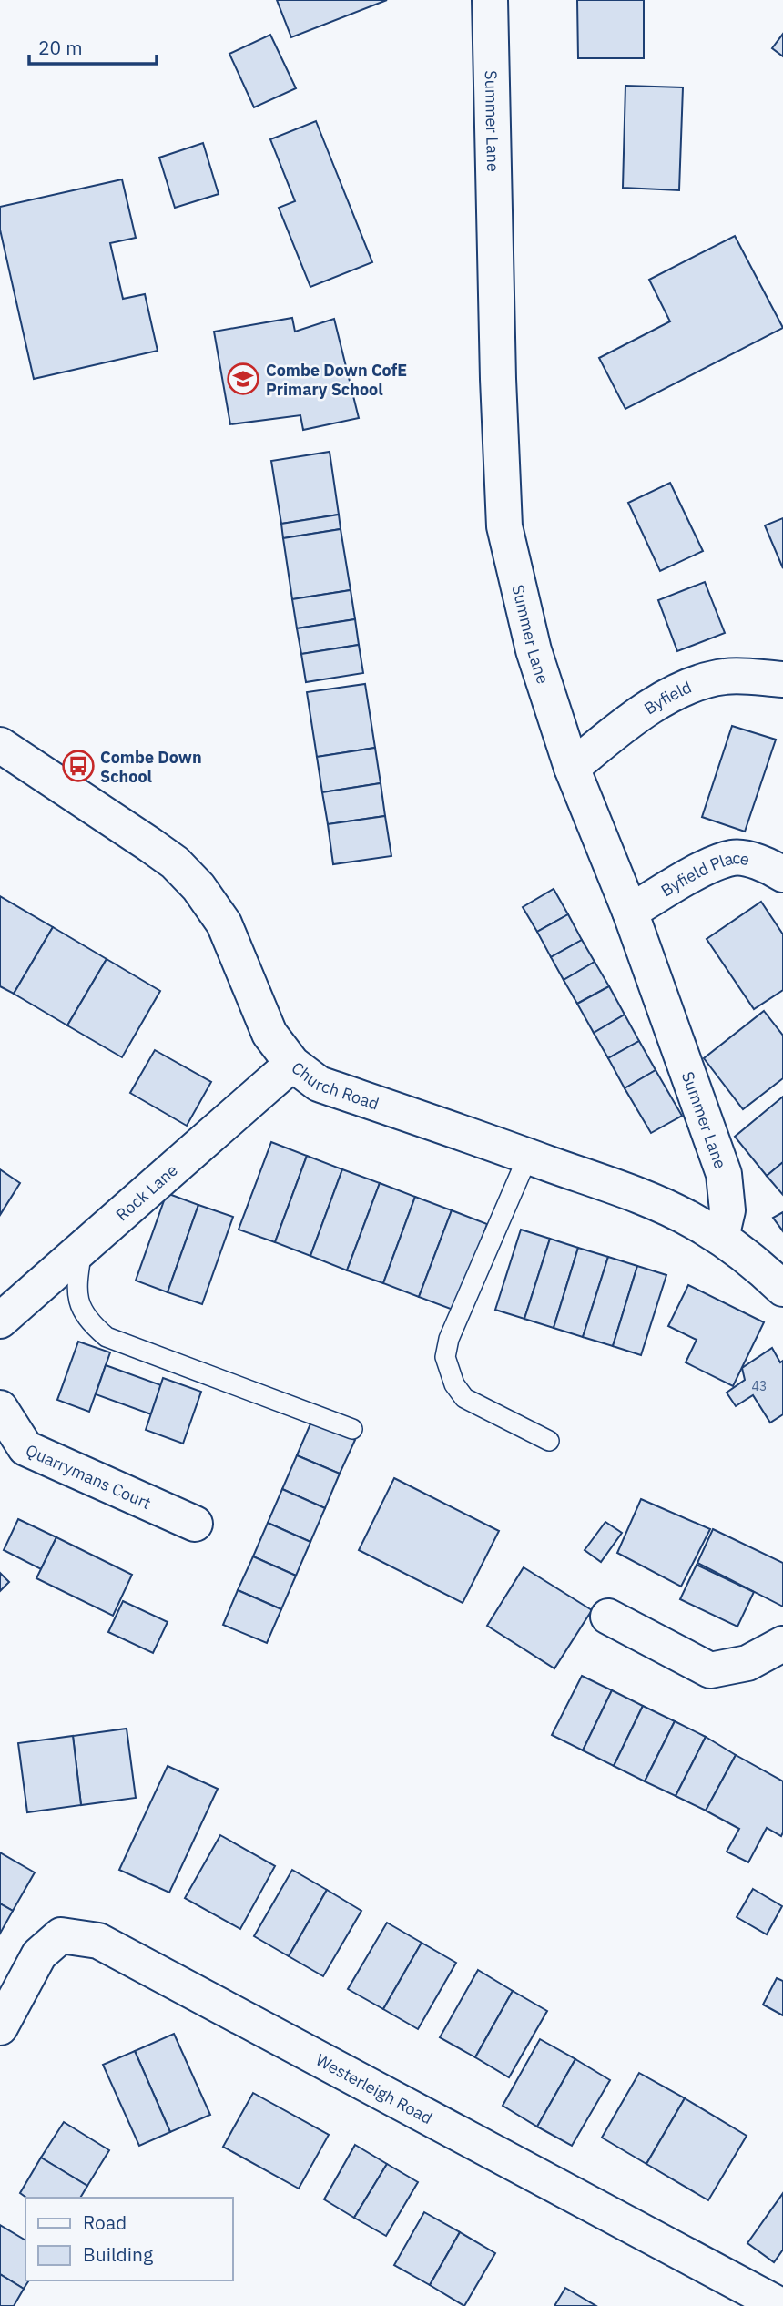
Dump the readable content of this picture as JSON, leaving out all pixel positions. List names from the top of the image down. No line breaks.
{"streets":{"street":["Summer Lane","Byfield","Byfield Place","Church Road","Rock Lane","Quarrymans Court","Westerleigh Road"]},"crossings":[["Summer Lane","Byfield"],["Summer Lane","Byfield Place"],["Summer Lane","Church Road"],["Church Road","Rock Lane"]],"places":{"school or university":["Combe Down CofE Primary School"],"bus stop":["Combe Down School"]},"house_numbers":["43"],"legend":["Road","Building"],"scale_bar":"20 m"}
